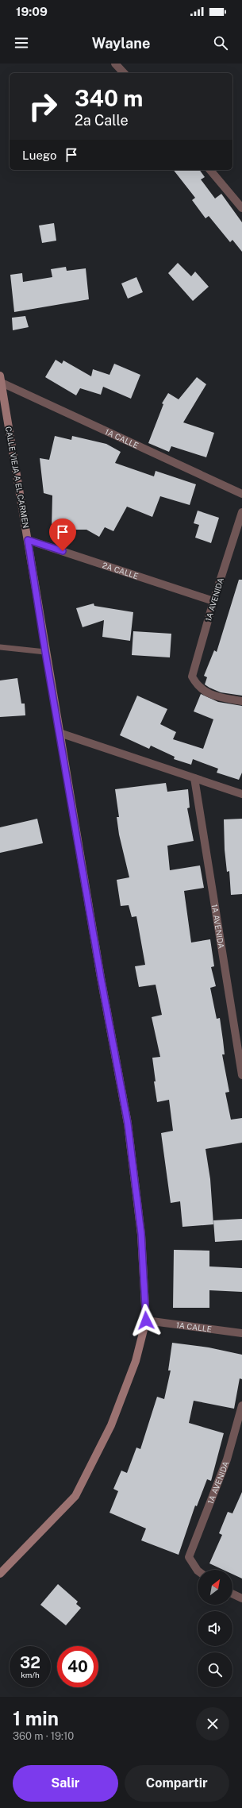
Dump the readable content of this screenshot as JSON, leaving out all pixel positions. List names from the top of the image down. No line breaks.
{"streets":{"street":["1A CALLE","CALLE VIEJA A EL CARMEN","2A CALLE","1A AVENIDA"]},"crossings":[["1A CALLE","CALLE VIEJA A EL CARMEN"],["CALLE VIEJA A EL CARMEN","2A CALLE"],["2A CALLE","1A AVENIDA"]],"north":"top right","page":{"status":"19:09","header":"Waylane","turn":["340 m","2a Calle"],"then":"Luego","speed":"32 km/h","limit":"40","heading":["1 min","360 m · 19:10"],"buttons":["Salir","Compartir"]}}
